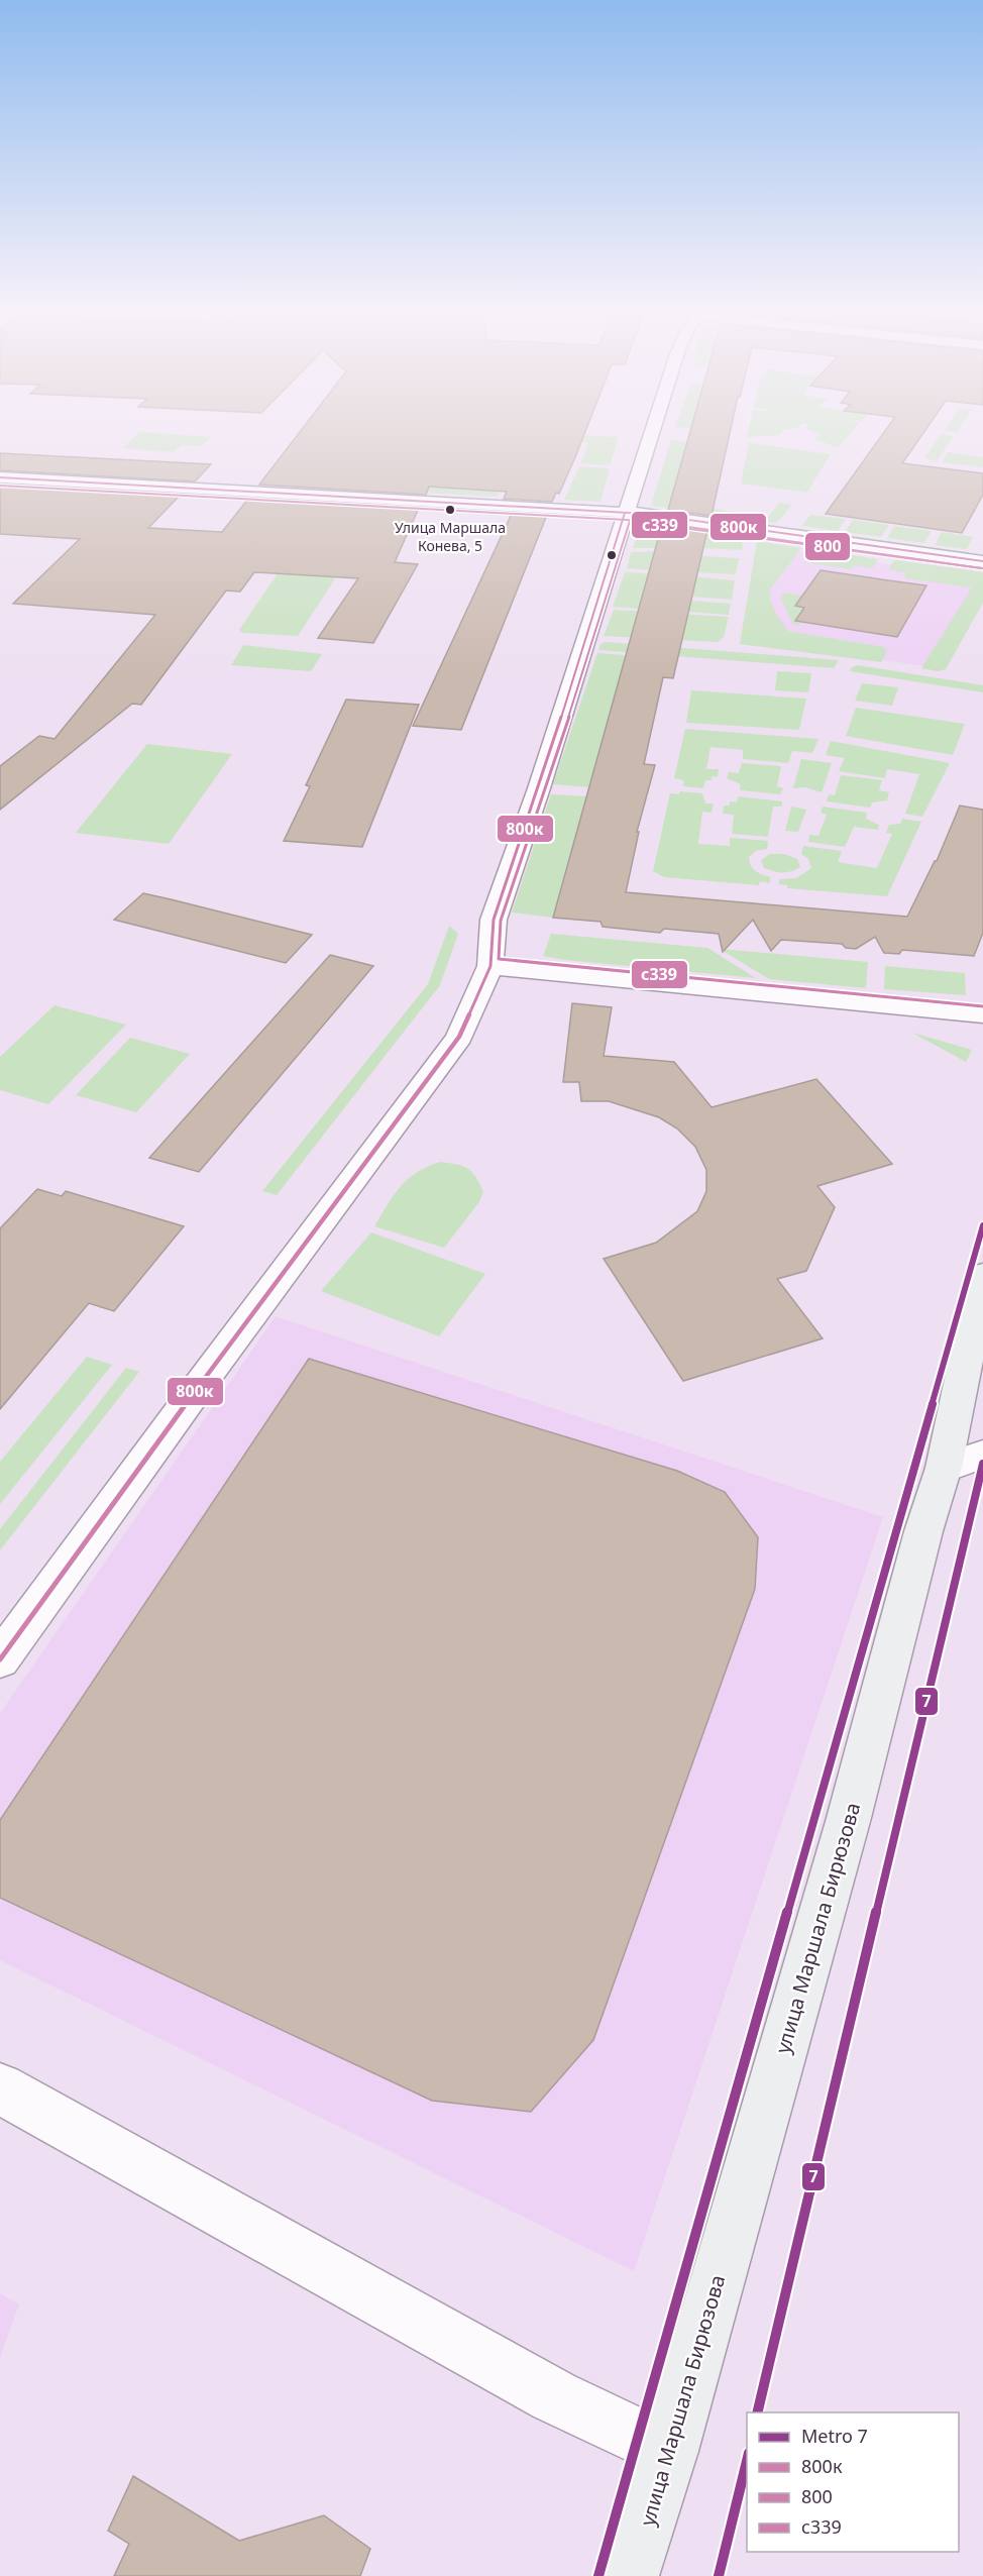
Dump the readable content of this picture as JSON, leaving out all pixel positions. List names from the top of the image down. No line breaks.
{"streets":{"main road":["улица Маршала Бирюзова"]},"places":["Улица Маршала Конева, 5"],"lines":["transit line 800к","transit line 800","transit line с339","metro line 7"],"legend":["Metro 7","800к","800","с339"]}
